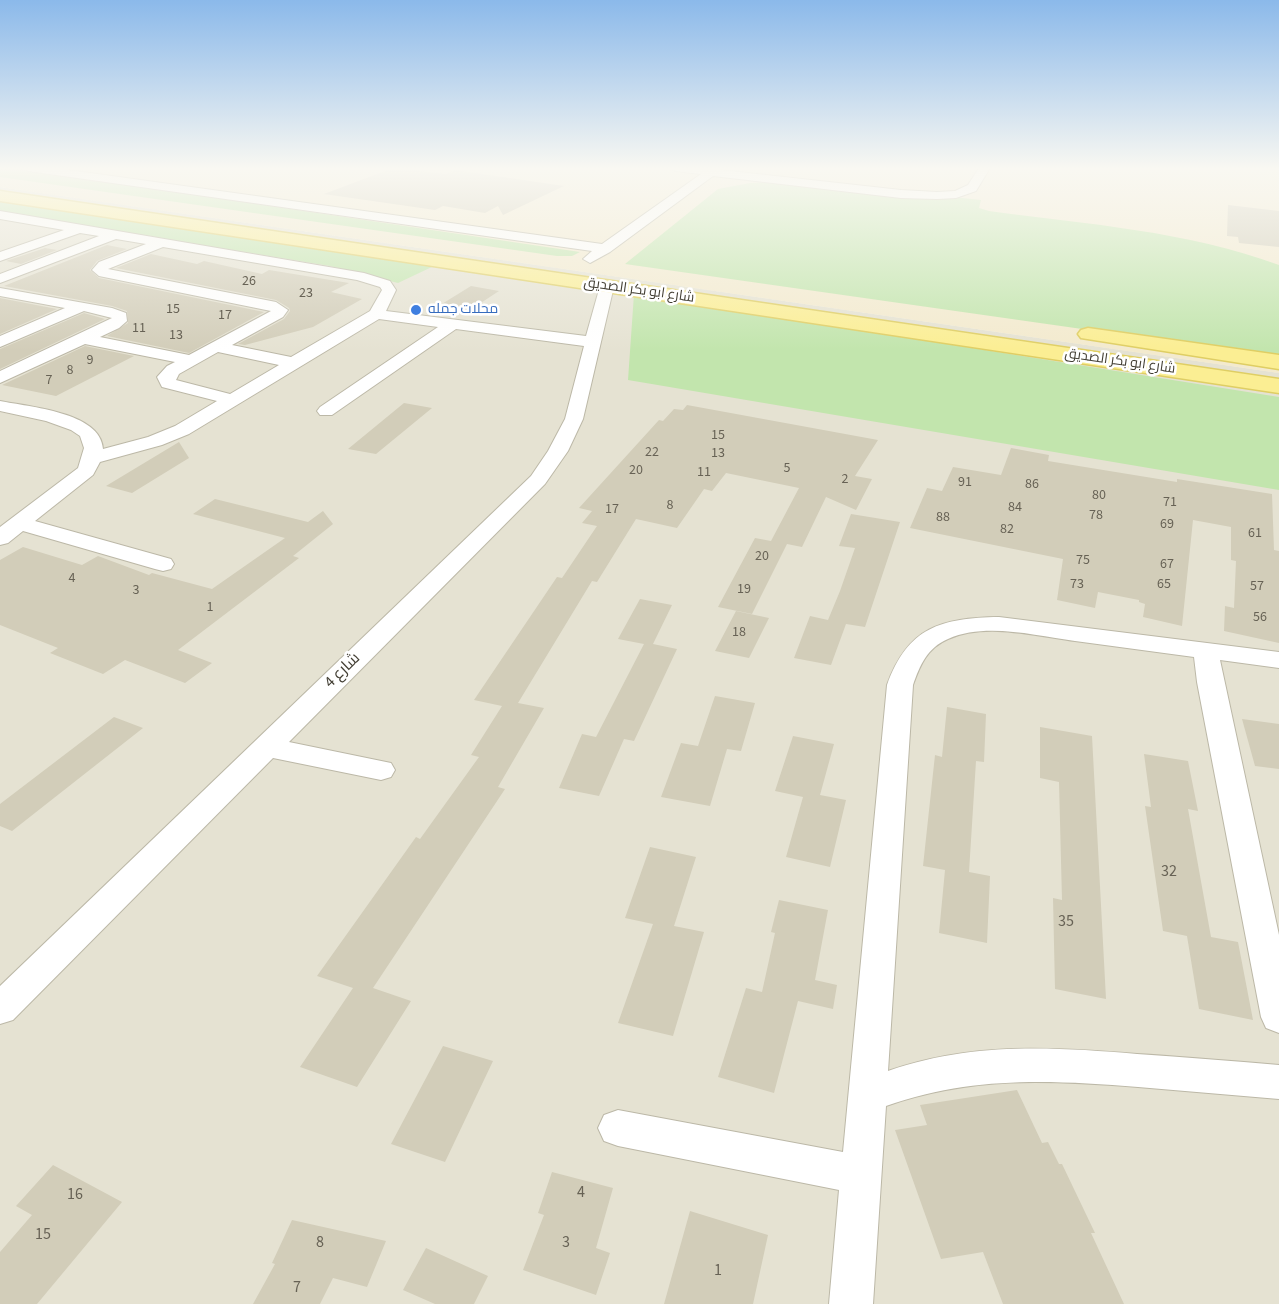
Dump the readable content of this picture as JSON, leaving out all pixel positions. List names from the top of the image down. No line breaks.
{"streets":{"main road":["شارع ابو بكر الصديق"],"street":["شارع 4"]},"crossings":[["شارع ابو بكر الصديق","شارع 4"]],"places":["محلات جمله"],"house_numbers":["26","23","15","17","11","13","9","8","7","15","22","13","5","20","11","2","91","86","80","71","8","84","17","78","88","69","82","61","20","75","67","4","73","65","57","19","3","1","56","18","32","35","4","16","15","8","3","1","7"]}
